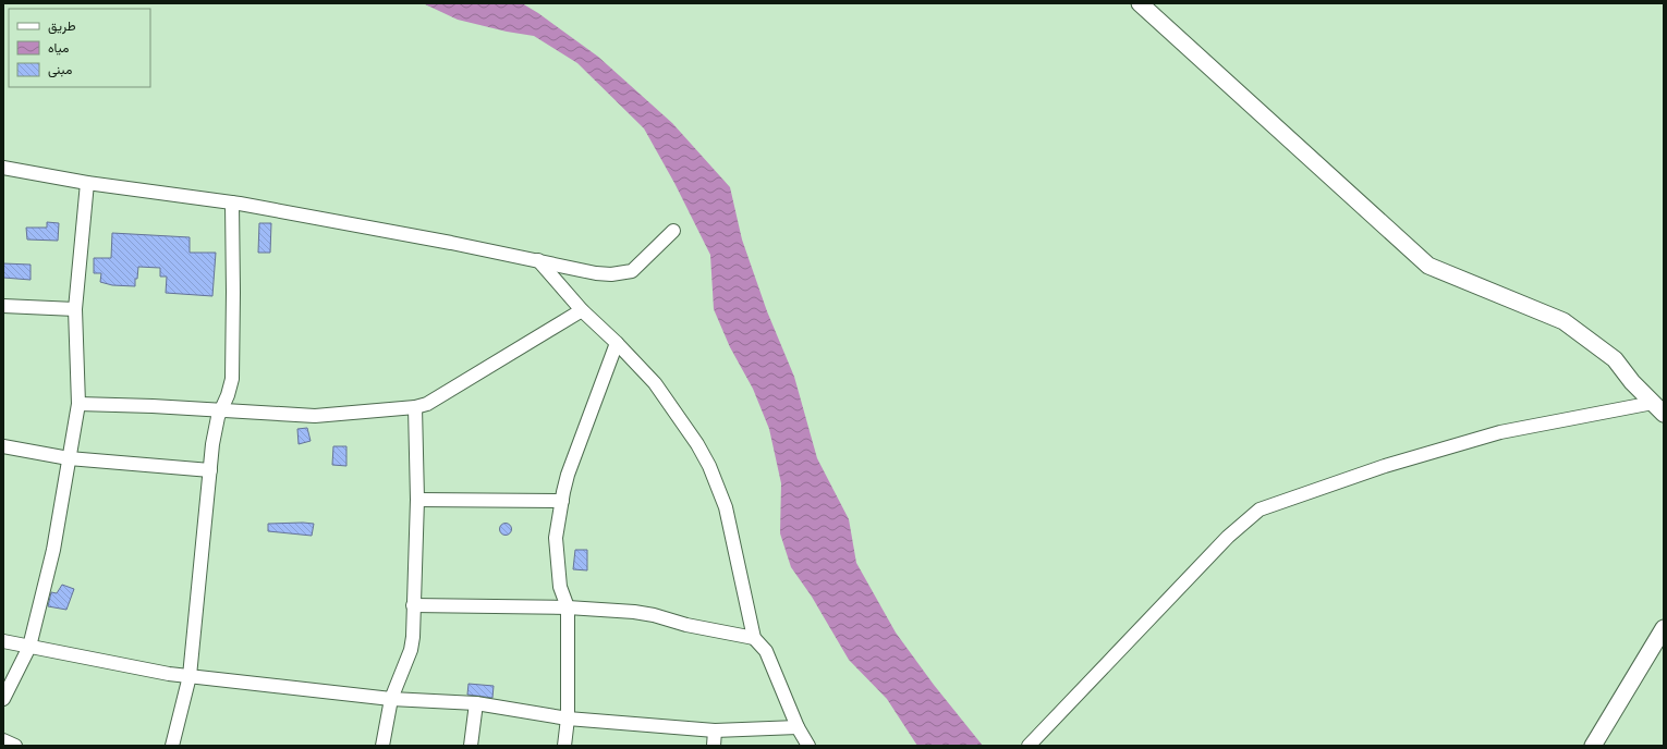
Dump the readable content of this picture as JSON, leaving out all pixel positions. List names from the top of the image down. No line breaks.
{"legend":["طريق","مياه","مبنى"]}
